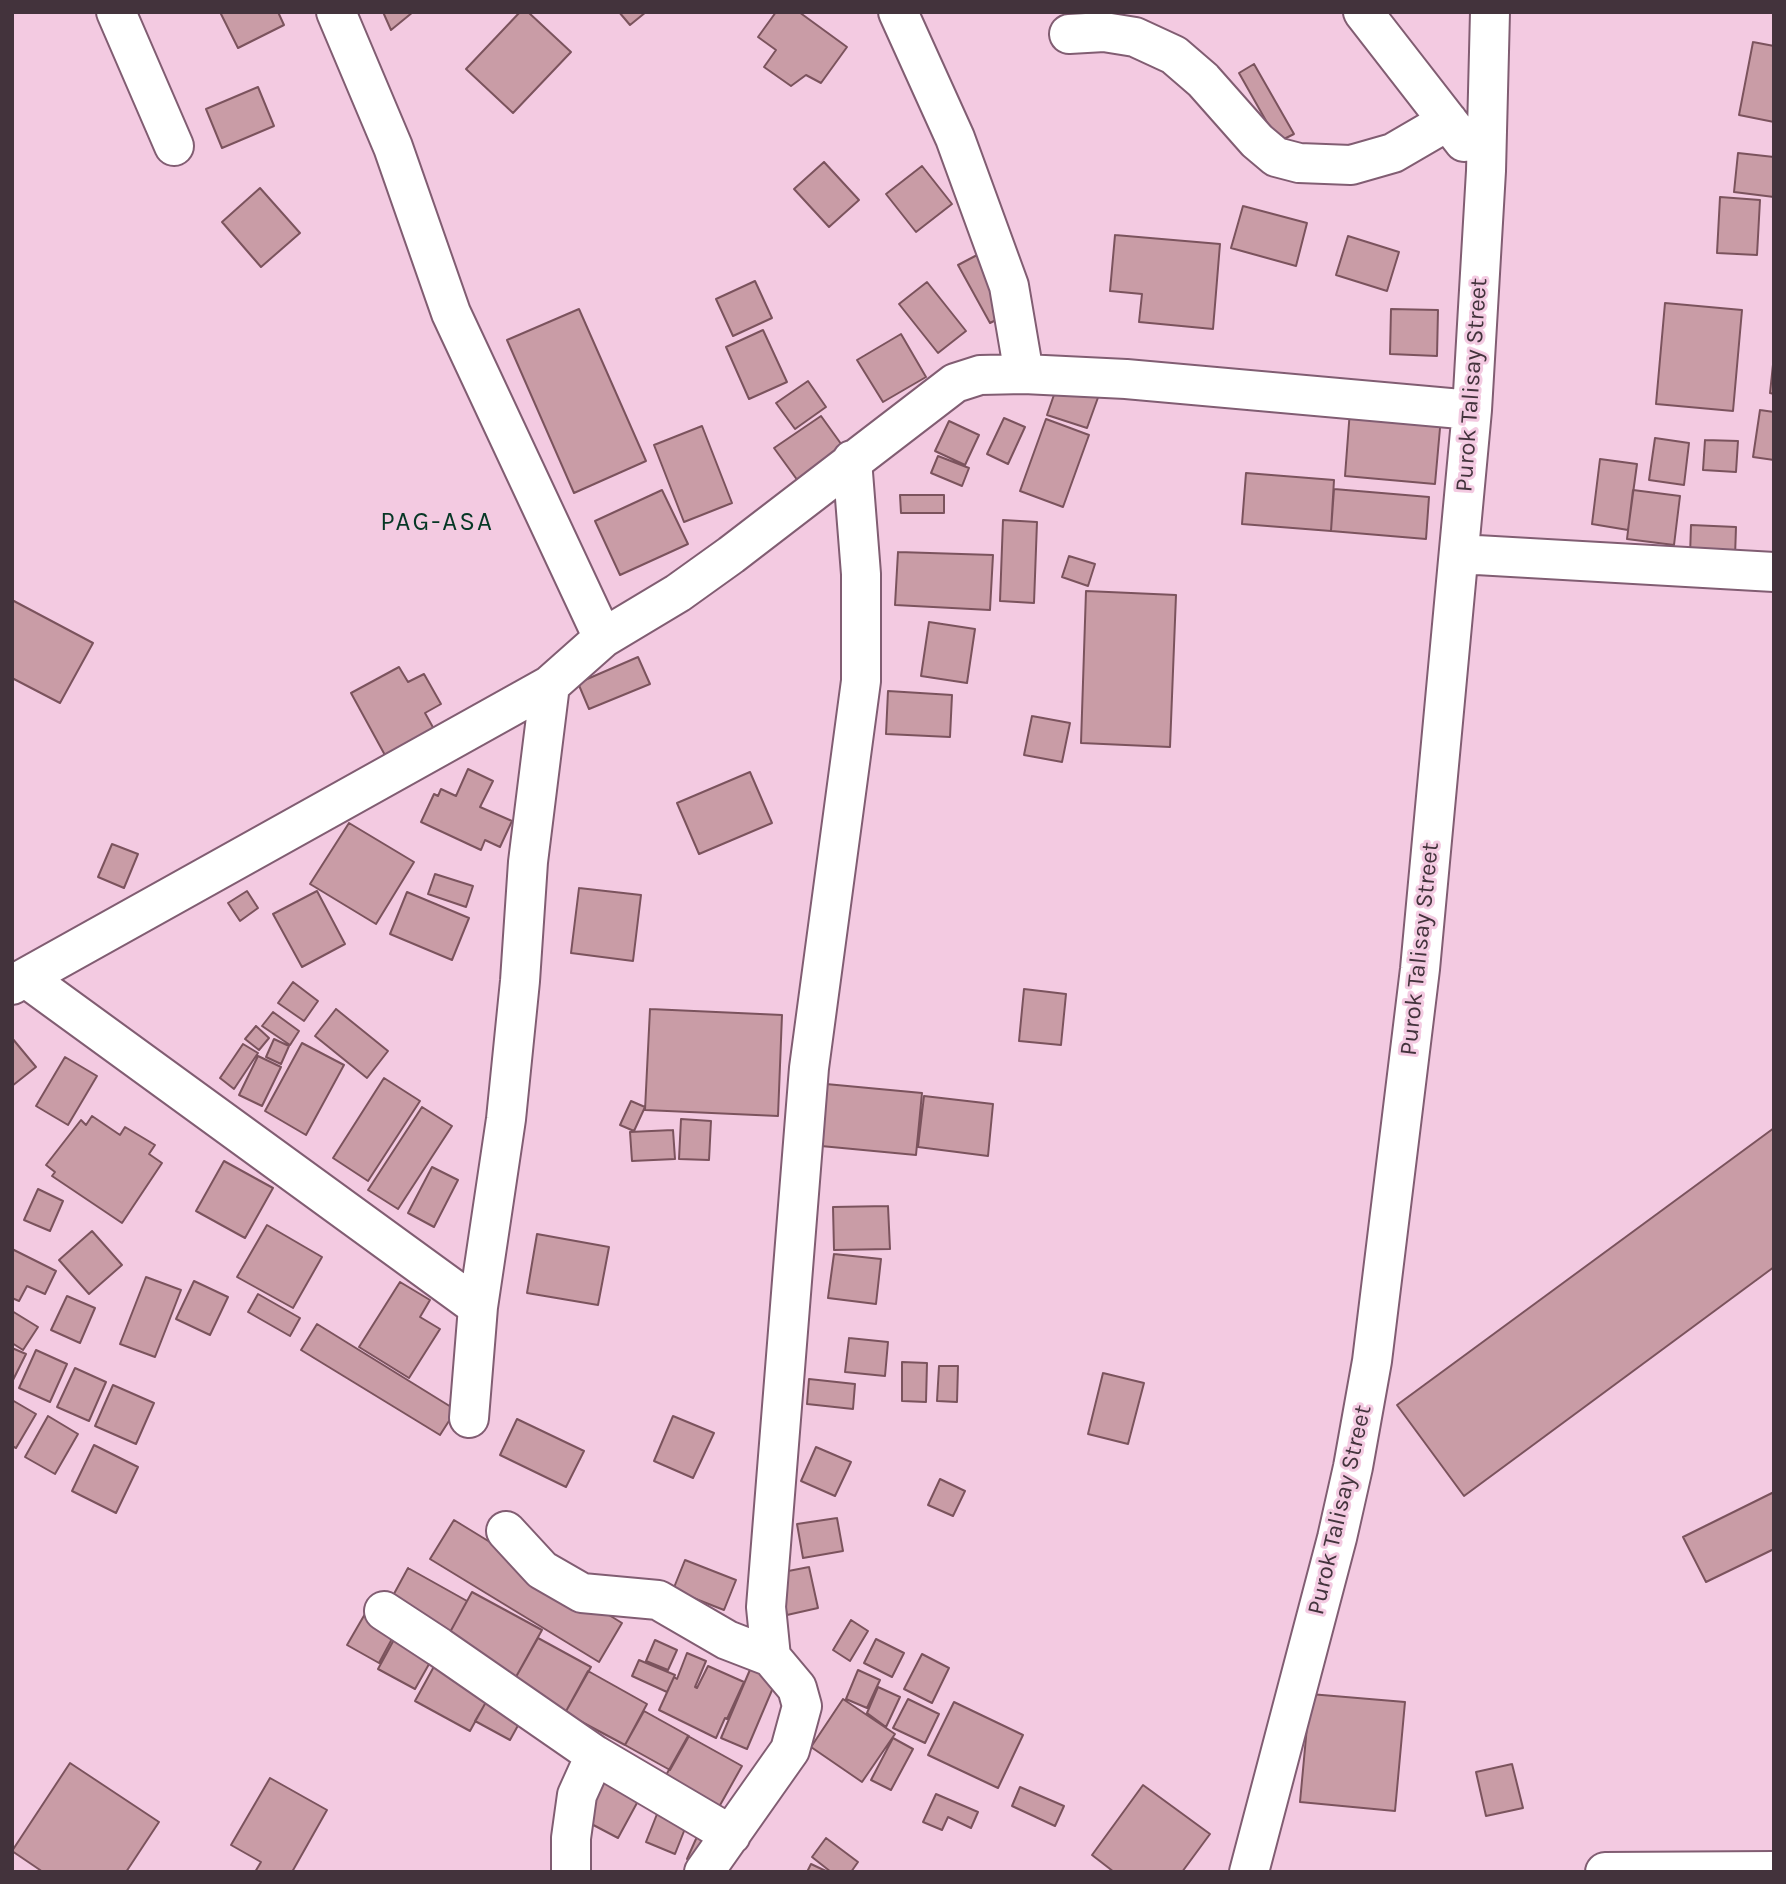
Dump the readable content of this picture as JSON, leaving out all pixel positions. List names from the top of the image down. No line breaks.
{"streets":{"street":["Purok Talisay Street"]},"districts":["PAG-ASA"]}
